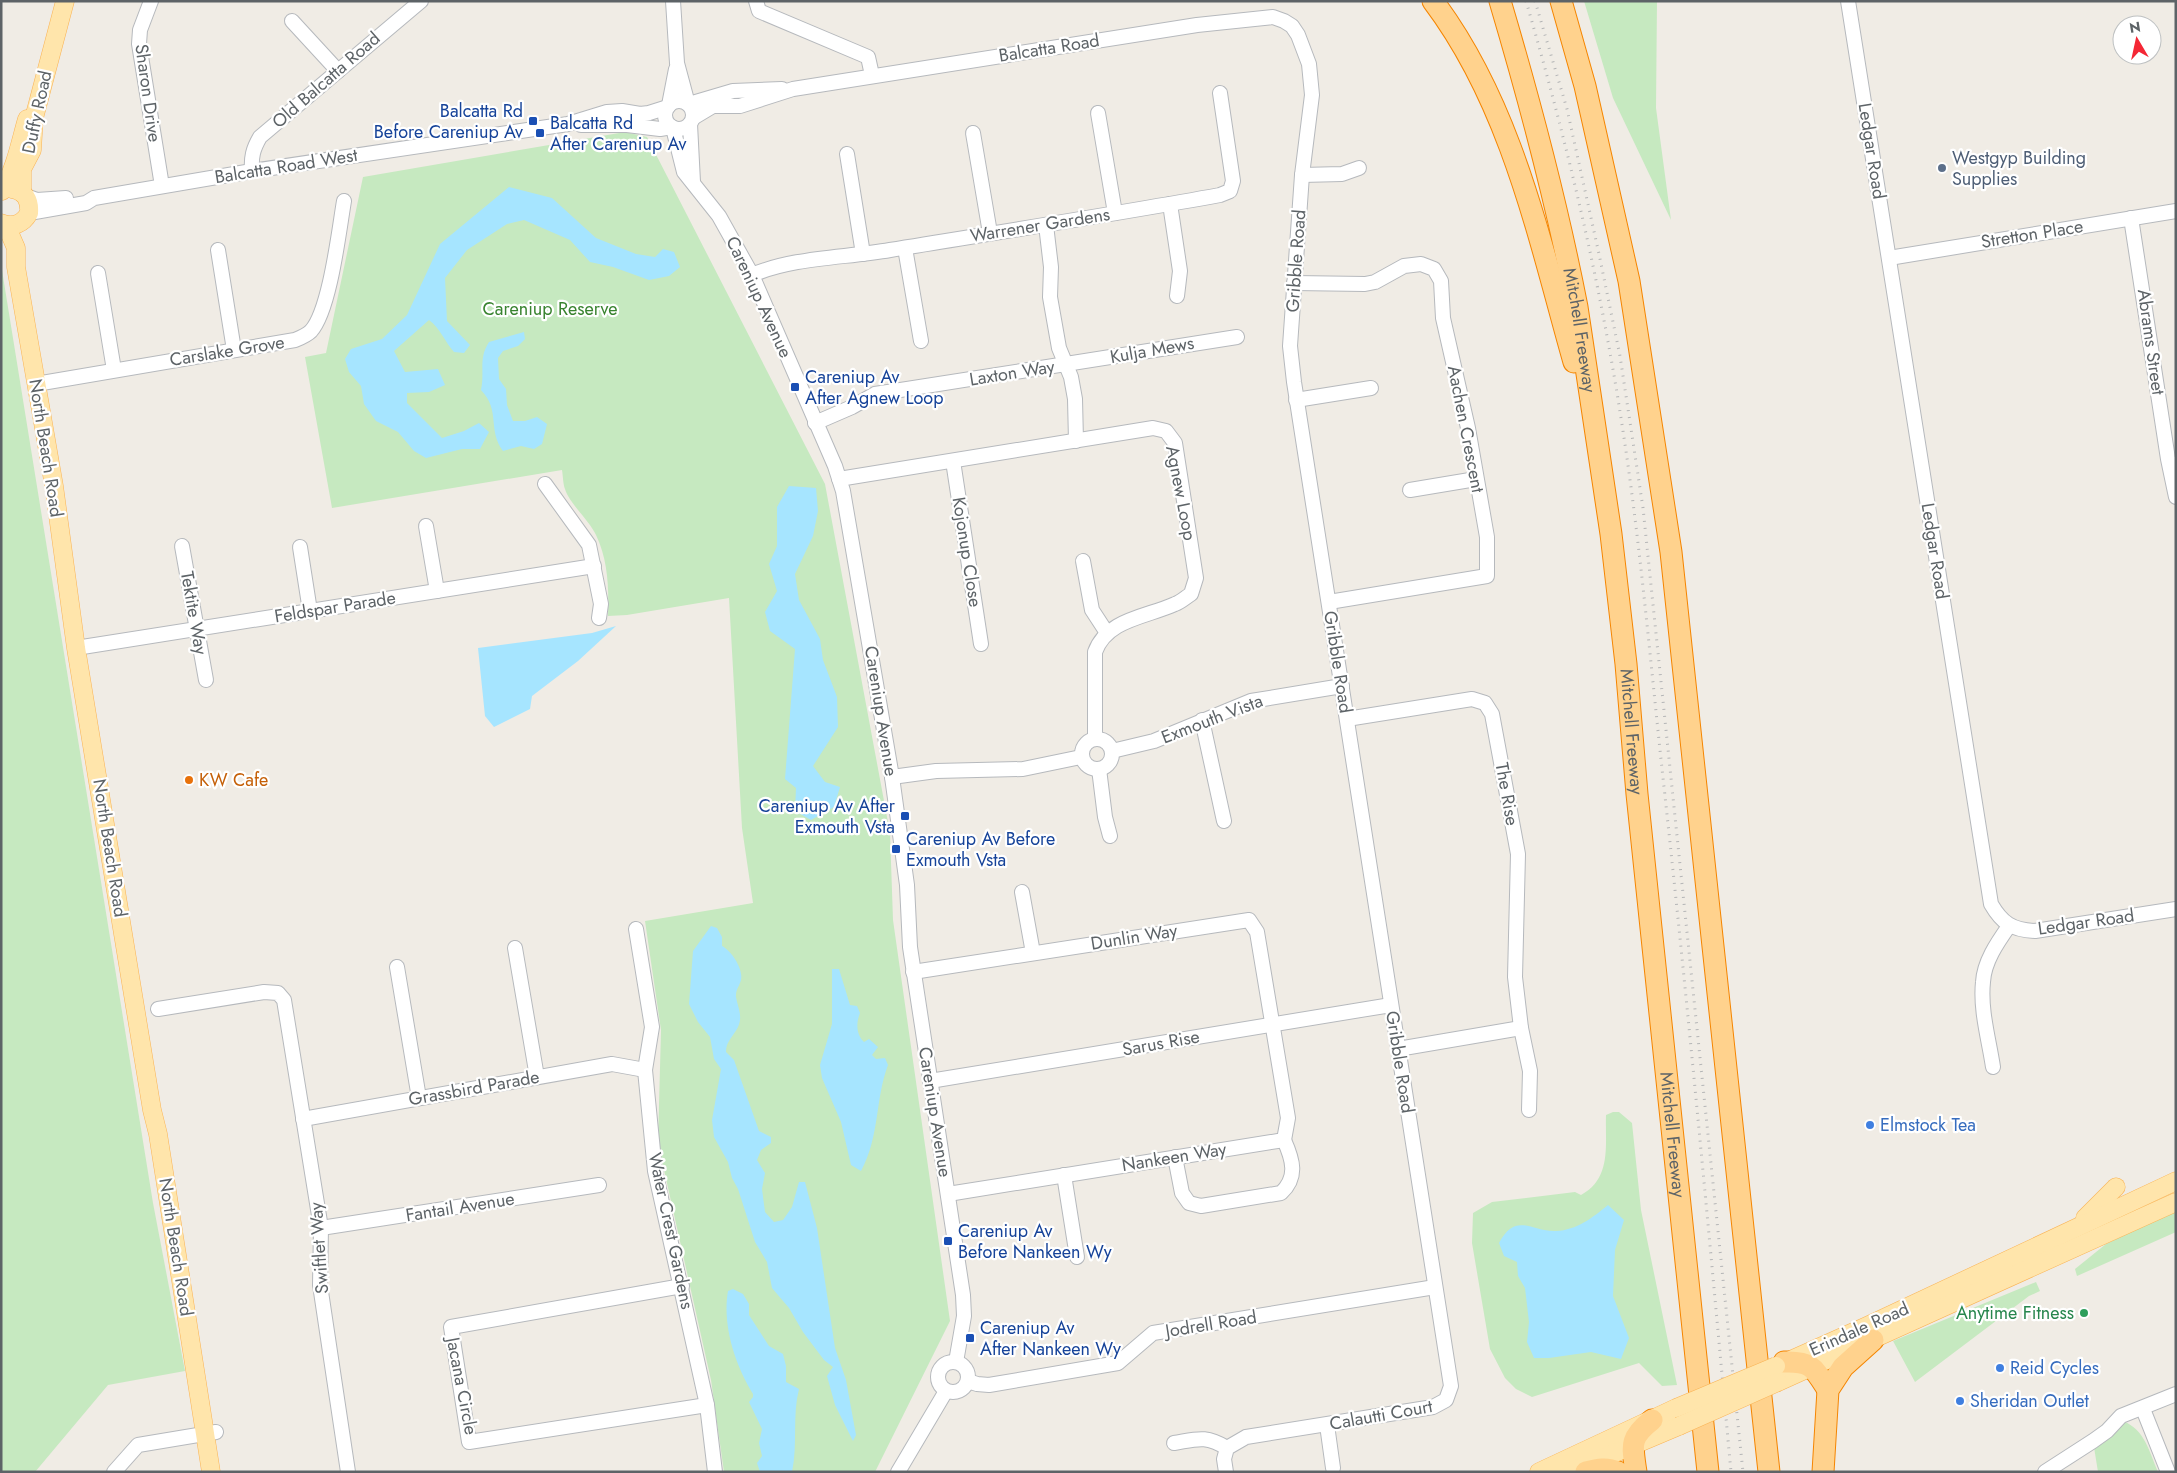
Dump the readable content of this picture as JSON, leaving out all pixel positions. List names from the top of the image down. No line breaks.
{"streets":{"highway":["Mitchell Freeway"],"main road":["Duffy Road","North Beach Road","Erindale Road"],"street":["Balcatta Road","Old Balcatta Road","Sharon Drive","Ledgar Road","Balcatta Road West","Warrener Gardens","Stretton Place","Gribble Road","Careniup Avenue","Abrams Street","Kulja Mews","Carslake Grove","Laxton Way","Aachen Crescent","Agnew Loop","Kojonup Close","Feldspar Parade","Tektite Way","Exmouth Vista","The Rise","Dunlin Way","Sarus Rise","Grassbird Parade","Nankeen Way","Fantail Avenue","Water Crest Gardens","Swiftlet Way","Jodrell Road","Jacana Circle","Calautti Court"]},"crossings":[["Balcatta Road","Balcatta Road West"],["Balcatta Road","Gribble Road"],["Balcatta Road","Careniup Avenue"],["Old Balcatta Road","Balcatta Road West"],["Sharon Drive","Balcatta Road West"],["Duffy Road","Balcatta Road West"],["Duffy Road","North Beach Road"],["Ledgar Road","Stretton Place"],["Balcatta Road West","Careniup Avenue"],["Balcatta Road West","North Beach Road"],["Warrener Gardens","Careniup Avenue"],["Stretton Place","Abrams Street"],["Gribble Road","Aachen Crescent"],["Gribble Road","Exmouth Vista"],["Gribble Road","The Rise"],["Gribble Road","Sarus Rise"],["Gribble Road","Jodrell Road"],["Gribble Road","Calautti Court"],["Careniup Avenue","Laxton Way"],["Careniup Avenue","Agnew Loop"],["Careniup Avenue","Dunlin Way"],["Careniup Avenue","Sarus Rise"],["Careniup Avenue","Nankeen Way"],["Careniup Avenue","Jodrell Road"],["Kulja Mews","Laxton Way"],["Carslake Grove","North Beach Road"],["North Beach Road","Feldspar Parade"],["Agnew Loop","Kojonup Close"],["Feldspar Parade","Tektite Way"],["Dunlin Way","Sarus Rise"],["Grassbird Parade","Water Crest Gardens"],["Grassbird Parade","Swiftlet Way"],["Fantail Avenue","Swiftlet Way"],["Water Crest Gardens","Jacana Circle"],["Jodrell Road","Calautti Court"]],"parks":["Careniup Reserve"],"places":{"transit":["Balcatta Rd Before Careniup Av","Balcatta Rd After Careniup Av","Careniup Av After Agnew Loop","Careniup Av After Exmouth Vsta","Careniup Av Before Exmouth Vsta","Careniup Av Before Nankeen Wy","Careniup Av After Nankeen Wy"],"other":["Westgyp Building Supplies","KW Cafe","Elmstock Tea","Anytime Fitness","Reid Cycles","Sheridan Outlet"]},"north":"top"}
